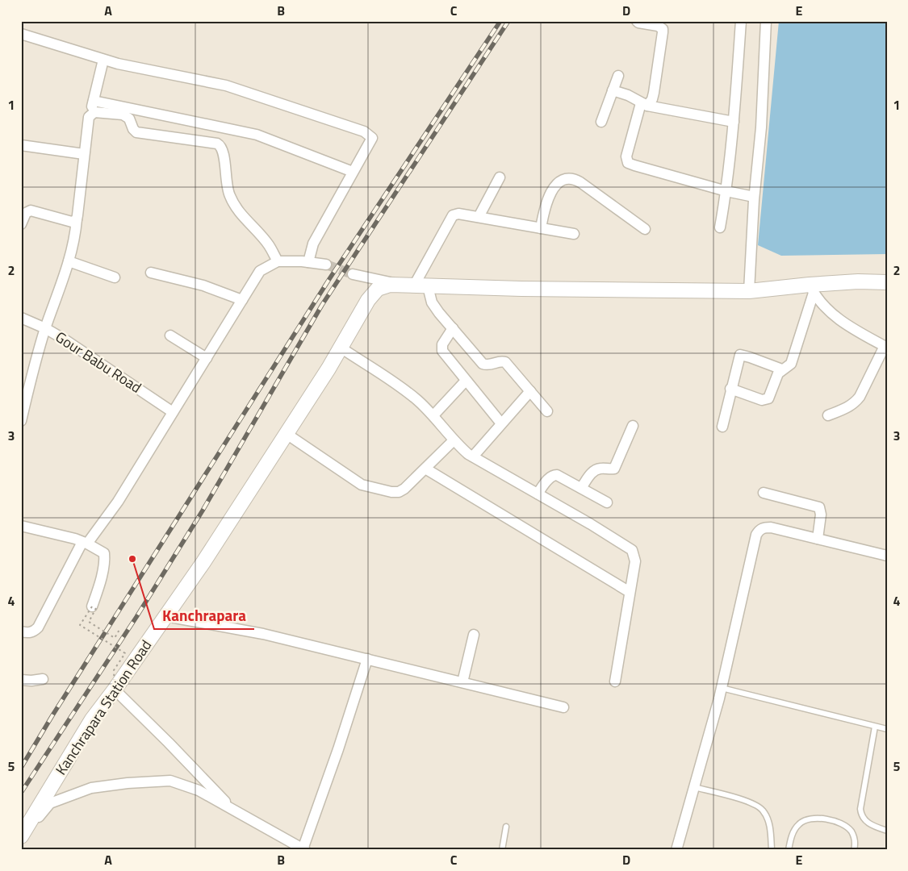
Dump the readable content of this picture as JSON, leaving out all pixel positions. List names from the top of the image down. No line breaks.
{"streets":{"street":["Gour Babu Road","Kanchrapara Station Road"]},"places":["Kanchrapara"],"grid":{"columns":["A","B","C","D","E"],"rows":["1","2","3","4","5"]}}
